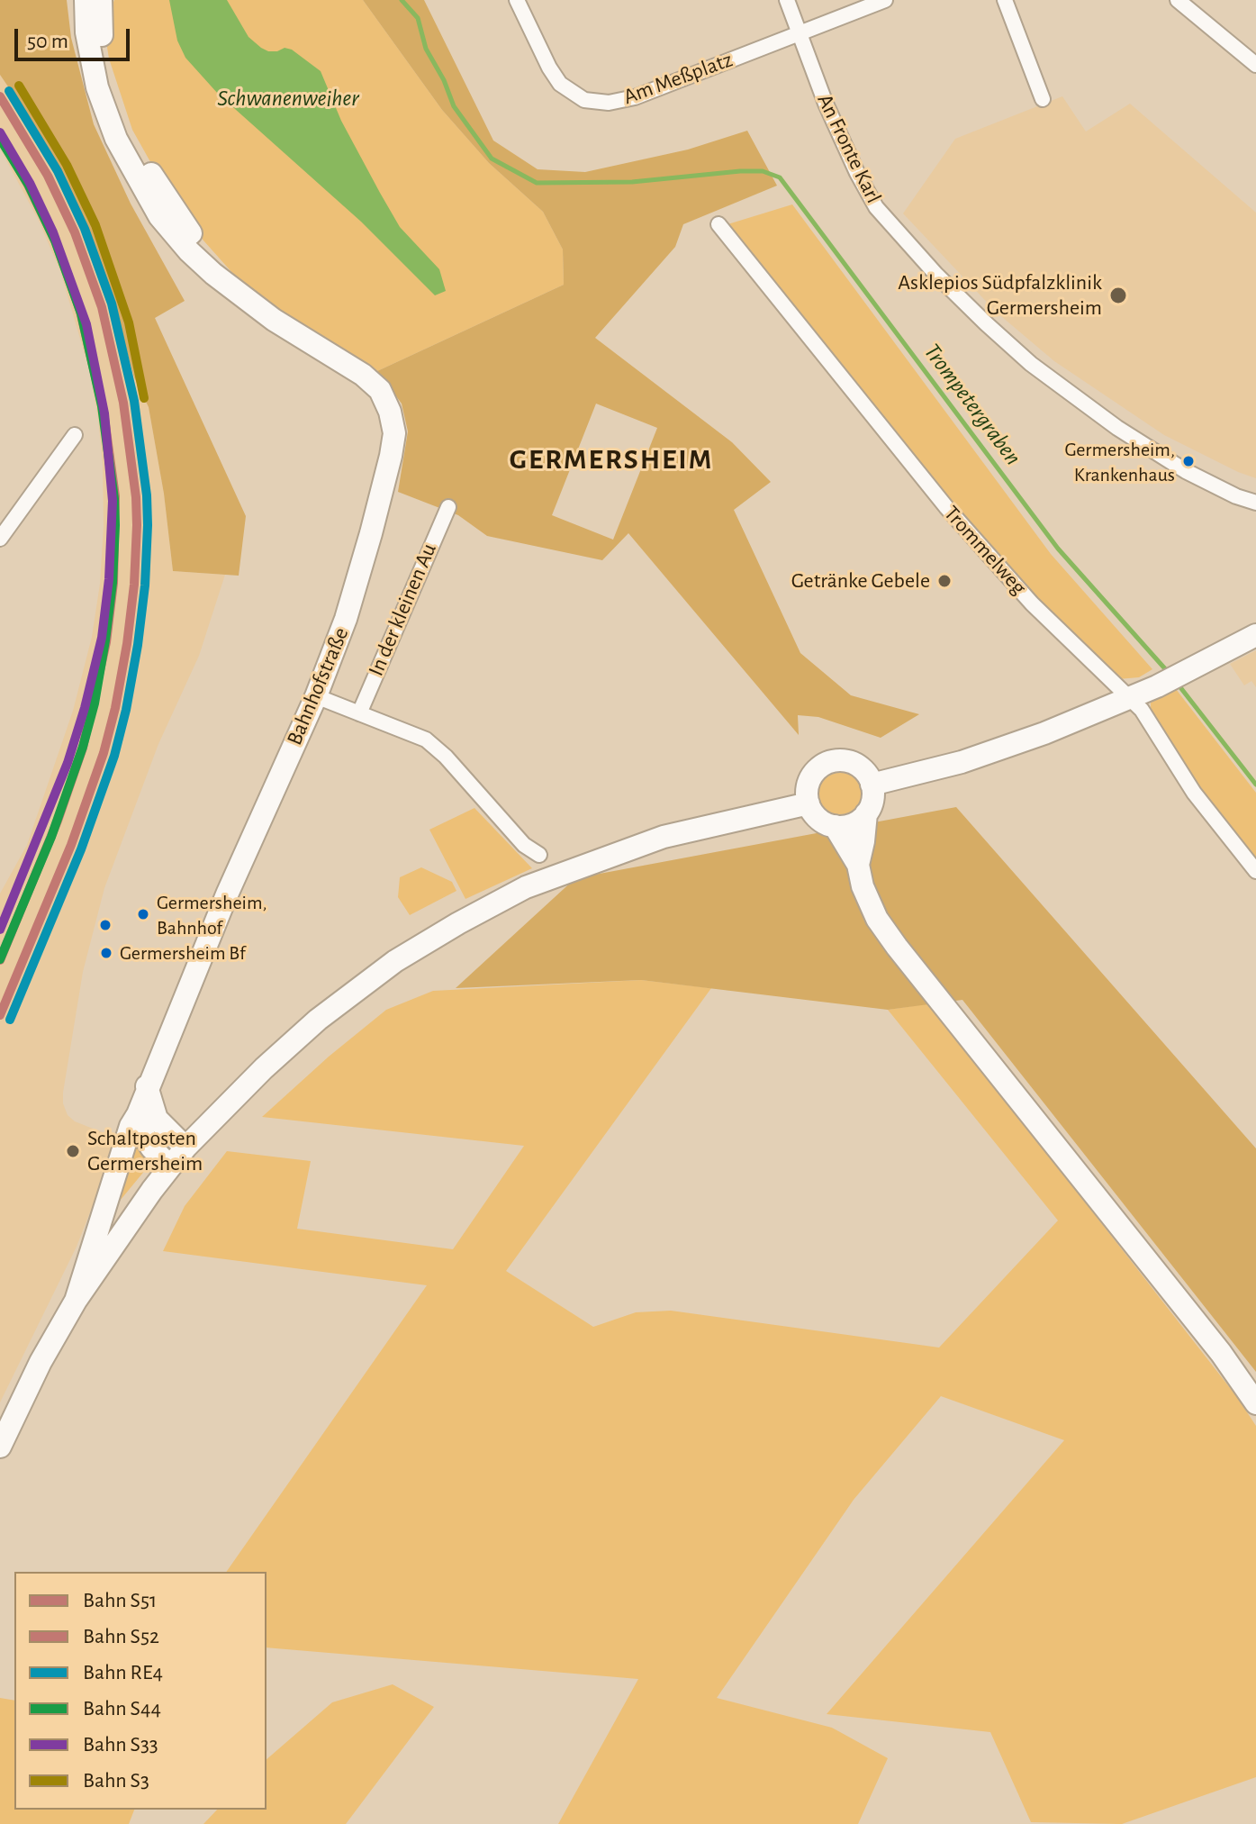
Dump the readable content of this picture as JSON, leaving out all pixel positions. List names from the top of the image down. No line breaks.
{"streets":{"main road":["Bahnhofstraße"],"street":["Am Meßplatz","An Fronte Karl","Trommelweg","In der kleinen Au"]},"crossings":[["Am Meßplatz","An Fronte Karl"]],"districts":["GERMERSHEIM"],"water":["Schwanenweiher","Trompetergraben"],"places":["Asklepios Südpfalzklinik Germersheim","Germersheim, Krankenhaus","Getränke Gebele","Germersheim, Bahnhof","Germersheim Bf","Schaltposten Germersheim"],"lines":["rail line S3","rail line RE4","rail line S51","rail line S33","rail line S52","rail line S44"],"legend":["Bahn S51","Bahn S52","Bahn RE4","Bahn S44","Bahn S33","Bahn S3"],"scale_bar":"50 m"}
